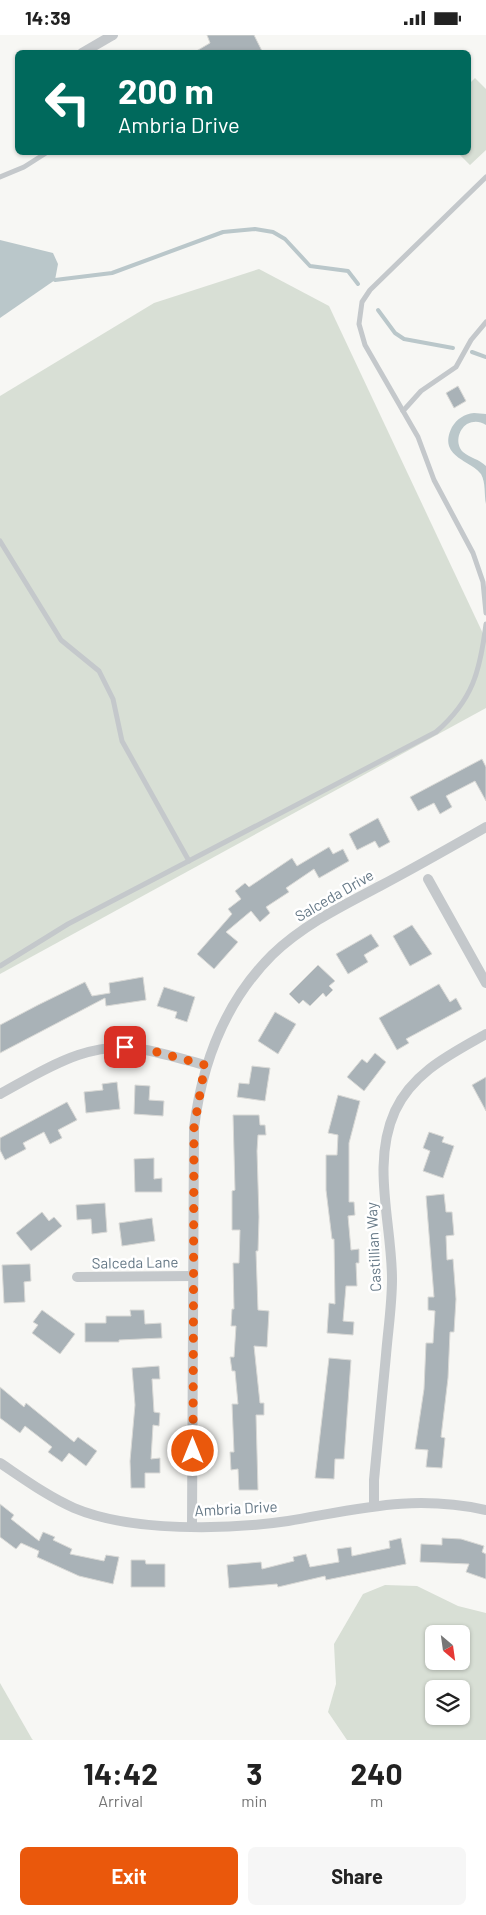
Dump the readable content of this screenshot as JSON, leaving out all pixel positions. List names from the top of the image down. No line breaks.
{"streets":{"street":["Salceda Drive","Castillian Way","Salceda Lane","Ambria Drive"]},"crossings":[["Salceda Drive","Salceda Lane"],["Salceda Drive","Ambria Drive"],["Castillian Way","Ambria Drive"]],"north":"bottom right","page":{"status":"14:39","turn":["200 m","Ambria Drive"],"eta":["14:42","Arrival","3","min","240","m"],"buttons":["Exit","Share"]}}
